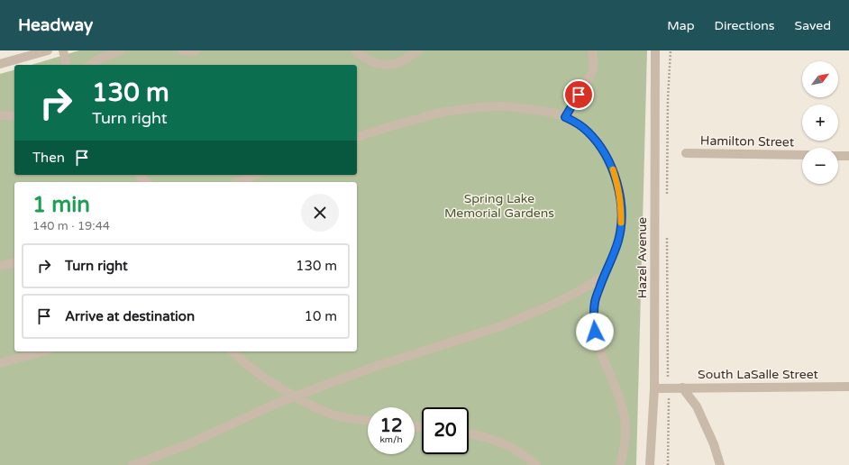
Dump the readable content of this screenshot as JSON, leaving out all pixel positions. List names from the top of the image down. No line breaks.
{"streets":{"street":["Hamilton Street","Hazel Avenue","South LaSalle Street"]},"crossings":[["Hazel Avenue","South LaSalle Street"]],"parks":["Spring Lake Memorial Gardens"],"north":"top right","page":{"header":"Headway","nav":["Map","Directions","Saved"],"map_buttons":["+","−"],"turn":["130 m","Turn right"],"then":"Then","heading":["1 min","140 m · 19:44"],"list":[{"name":"Turn right","value":"130 m"},{"name":"Arrive at destination","value":"10 m"}],"speed":"12 km/h","limit":"20"}}
